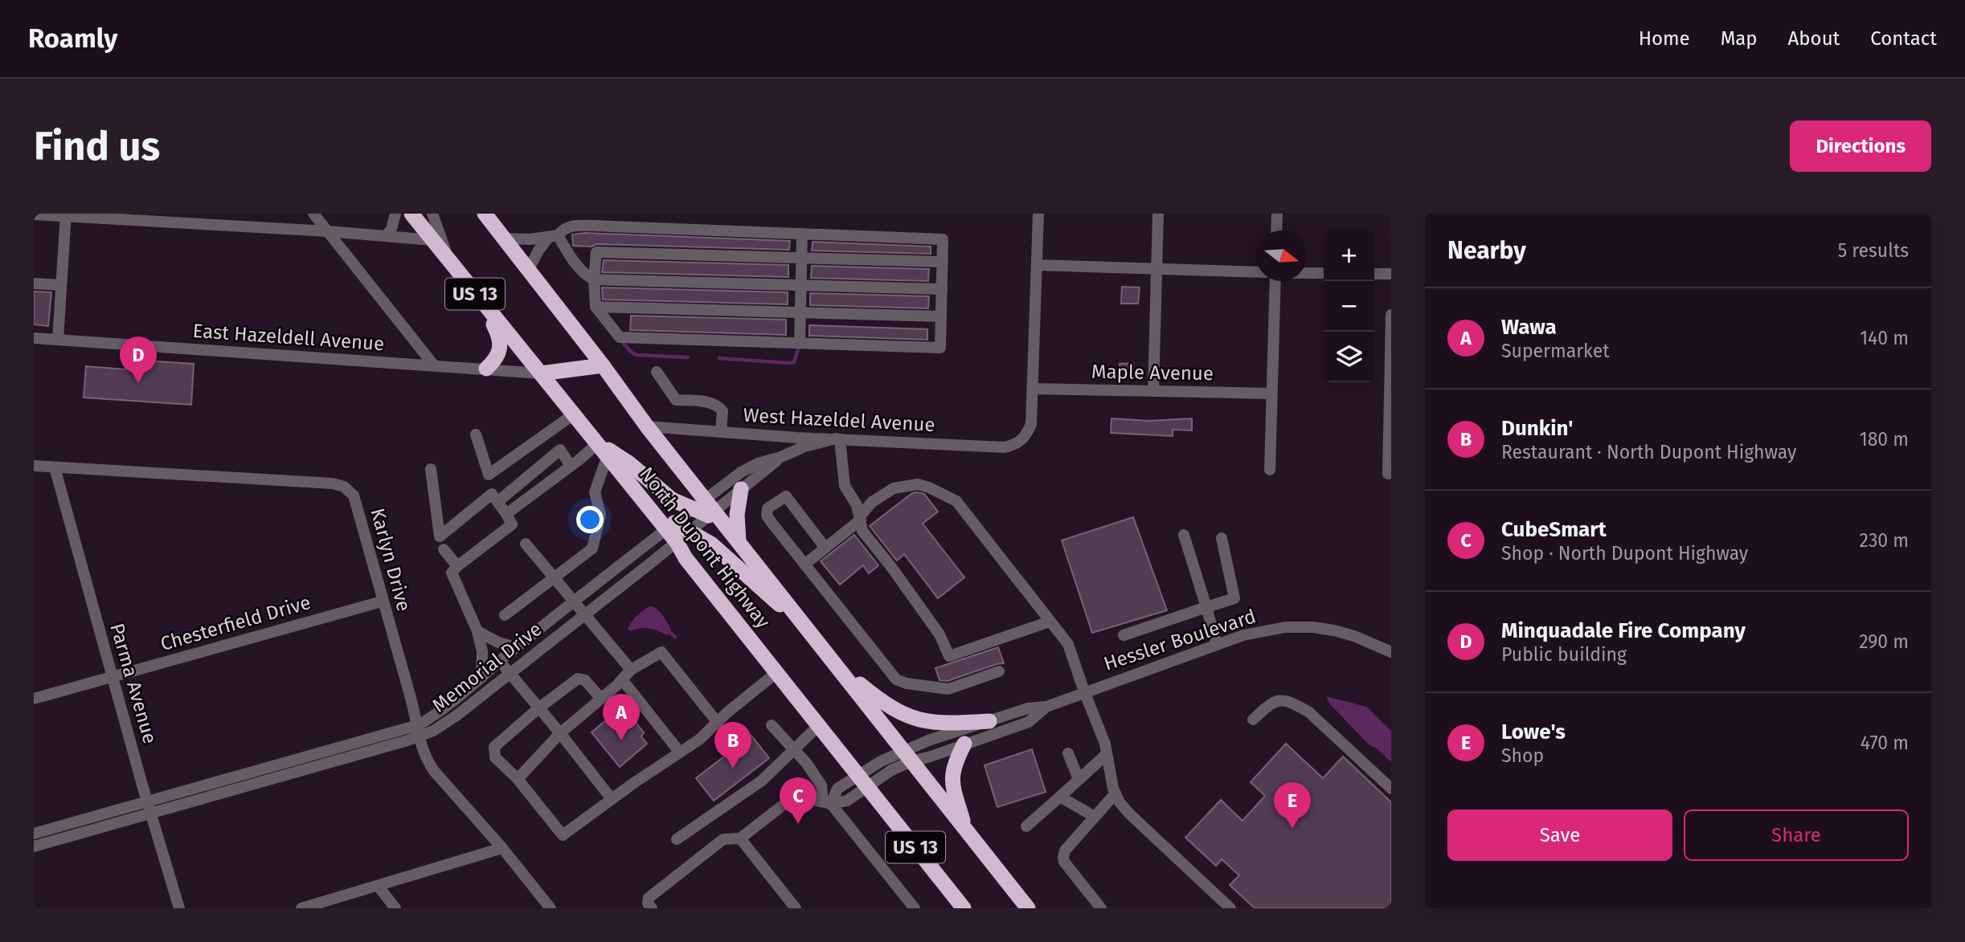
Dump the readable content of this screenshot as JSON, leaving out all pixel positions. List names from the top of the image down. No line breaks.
{"streets":{"highway":["US 13","North Dupont Highway"],"street":["East Hazeldell Avenue","Maple Avenue","West Hazeldel Avenue","Karlyn Drive","Chesterfield Drive","Hessler Boulevard","Memorial Drive","Parma Avenue"]},"crossings":[["East Hazeldell Avenue","North Dupont Highway"],["Maple Avenue","West Hazeldel Avenue"],["West Hazeldel Avenue","North Dupont Highway"],["West Hazeldel Avenue","Memorial Drive"],["North Dupont Highway","Hessler Boulevard"],["North Dupont Highway","Memorial Drive"],["Karlyn Drive","Chesterfield Drive"],["Karlyn Drive","Memorial Drive"],["Karlyn Drive","Parma Avenue"],["Chesterfield Drive","Parma Avenue"],["Memorial Drive","Parma Avenue"]],"north":"right","page":{"header":"Roamly","nav":["Home","Map","About","Contact"],"buttons":["Directions",["Save","Share"]],"title":"Find us","heading":["Nearby","5 results"],"map_buttons":["+","−"],"list":[{"mark":"A","name":"Wawa","note":"Supermarket","value":"140 m"},{"mark":"B","name":"Dunkin'","note":"Restaurant · North Dupont Highway","value":"180 m"},{"mark":"C","name":"CubeSmart","note":"Shop · North Dupont Highway","value":"230 m"},{"mark":"D","name":"Minquadale Fire Company","note":"Public building","value":"290 m"},{"mark":"E","name":"Lowe's","note":"Shop","value":"470 m"}],"pins":["D","A","B","C","E"]}}
